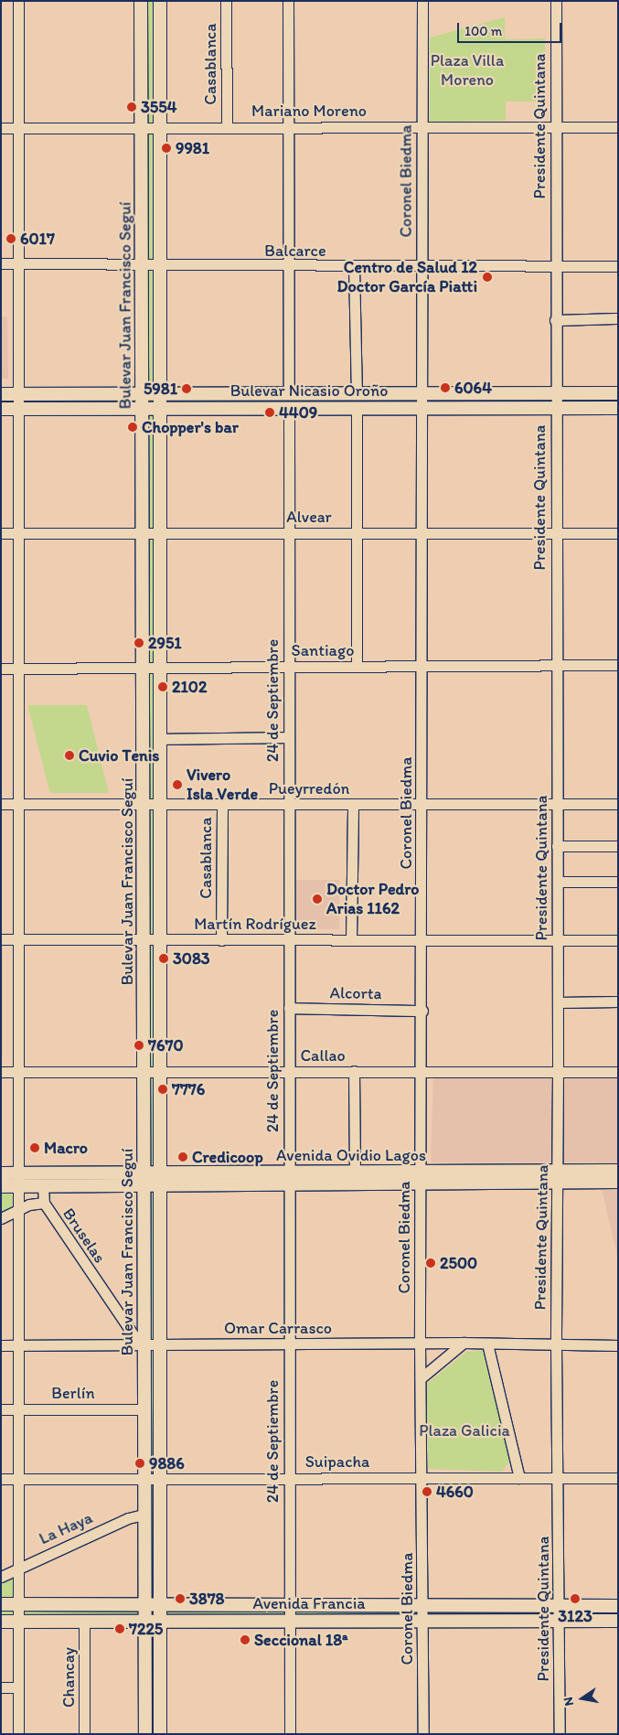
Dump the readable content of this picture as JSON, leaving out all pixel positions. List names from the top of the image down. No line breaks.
{"streets":{"main road":["Bulevar Juan Francisco Seguí","Bulevar Nicasio Oroño","Avenida Ovidio Lagos","Avenida Francia"],"street":["Casablanca","Mariano Moreno","Presidente Quintana","Coronel Biedma","Balcarce","Alvear","Santiago","24 de Septiembre","Pueyrredón","Martín Rodríguez","Alcorta","Callao","Bruselas","Omar Carrasco","Berlín","Suipacha","La Haya","Chancay"]},"crossings":[["Casablanca","Mariano Moreno"],["Casablanca","Pueyrredón"],["Casablanca","Martín Rodríguez"],["Mariano Moreno","Presidente Quintana"],["Mariano Moreno","Coronel Biedma"],["Mariano Moreno","Bulevar Juan Francisco Seguí"],["Presidente Quintana","Balcarce"],["Presidente Quintana","Bulevar Nicasio Oroño"],["Presidente Quintana","Alvear"],["Presidente Quintana","Santiago"],["Presidente Quintana","Pueyrredón"],["Presidente Quintana","Martín Rodríguez"],["Presidente Quintana","Callao"],["Presidente Quintana","Avenida Ovidio Lagos"],["Presidente Quintana","Omar Carrasco"],["Presidente Quintana","Suipacha"],["Presidente Quintana","Avenida Francia"],["Coronel Biedma","Balcarce"],["Coronel Biedma","Bulevar Nicasio Oroño"],["Coronel Biedma","Alvear"],["Coronel Biedma","Santiago"],["Coronel Biedma","Pueyrredón"],["Coronel Biedma","Martín Rodríguez"],["Coronel Biedma","Alcorta"],["Coronel Biedma","Callao"],["Coronel Biedma","Avenida Ovidio Lagos"],["Coronel Biedma","Omar Carrasco"],["Coronel Biedma","Suipacha"],["Coronel Biedma","Avenida Francia"],["Balcarce","Bulevar Juan Francisco Seguí"],["Bulevar Juan Francisco Seguí","Bulevar Nicasio Oroño"],["Bulevar Juan Francisco Seguí","Alvear"],["Bulevar Juan Francisco Seguí","Santiago"],["Bulevar Juan Francisco Seguí","Pueyrredón"],["Bulevar Juan Francisco Seguí","Martín Rodríguez"],["Bulevar Juan Francisco Seguí","Callao"],["Bulevar Juan Francisco Seguí","Avenida Ovidio Lagos"],["Bulevar Juan Francisco Seguí","Bruselas"],["Bulevar Juan Francisco Seguí","Omar Carrasco"],["Bulevar Juan Francisco Seguí","Berlín"],["Bulevar Juan Francisco Seguí","Suipacha"],["Bulevar Juan Francisco Seguí","La Haya"],["Bulevar Juan Francisco Seguí","Avenida Francia"],["Bulevar Nicasio Oroño","24 de Septiembre"],["Alvear","24 de Septiembre"],["Santiago","24 de Septiembre"],["24 de Septiembre","Pueyrredón"],["24 de Septiembre","Martín Rodríguez"],["24 de Septiembre","Alcorta"],["24 de Septiembre","Callao"],["24 de Septiembre","Avenida Ovidio Lagos"],["24 de Septiembre","Omar Carrasco"],["24 de Septiembre","Suipacha"],["24 de Septiembre","Avenida Francia"],["Avenida Ovidio Lagos","Bruselas"],["Bruselas","Omar Carrasco"],["Avenida Francia","Chancay"]],"parks":["Plaza Villa Moreno","Plaza Galicia"],"places":["3554","9981","6017","Centro de Salud 12 Doctor García Piatti","6064","5981","4409","Chopper's bar","2951","2102","Cuvio Tenis","Vivero Isla Verde","Doctor Pedro Arias 1162","3083","7670","7776","Macro","Credicoop","2500","9886","4660","3878","3123","7225","Seccional 18ª"],"scale_bar":"100 m","north":"left"}
